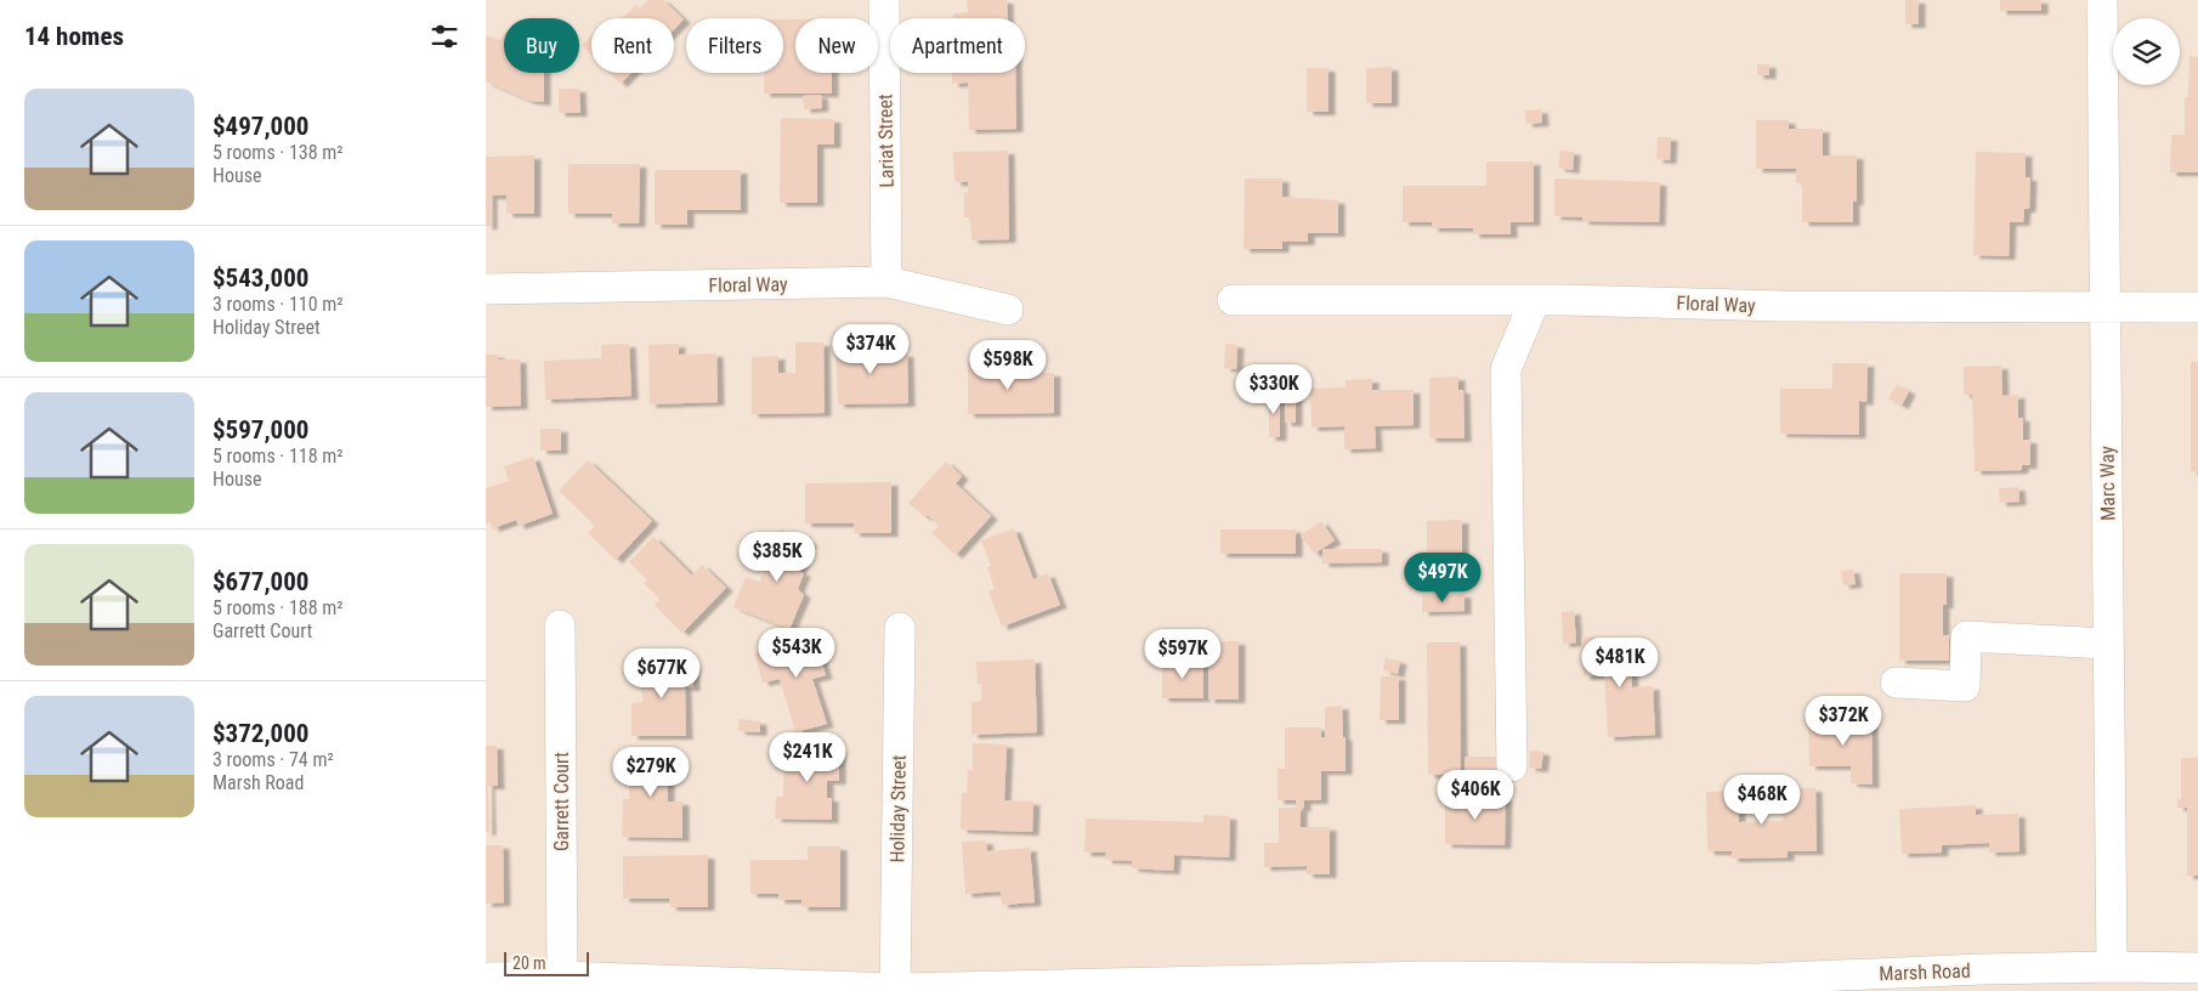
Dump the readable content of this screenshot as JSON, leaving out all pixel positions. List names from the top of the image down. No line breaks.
{"streets":{"street":["Lariat Street","Floral Way","Marc Way","Garrett Court","Holiday Street","Marsh Road"]},"crossings":[["Lariat Street","Floral Way"],["Floral Way","Marc Way"],["Marc Way","Marsh Road"],["Garrett Court","Marsh Road"],["Holiday Street","Marsh Road"]],"scale_bar":"20 m","page":{"heading":"14 homes","chip":["Buy","Rent","Filters","New","Apartment"],"list":[{"name":"$497,000","note":"5 rooms · 138 m² · House"},{"name":"$543,000","note":"3 rooms · 110 m² · Holiday Street"},{"name":"$597,000","note":"5 rooms · 118 m² · House"},{"name":"$677,000","note":"5 rooms · 188 m² · Garrett Court"},{"name":"$372,000","note":"3 rooms · 74 m² · Marsh Road"}],"price":["$374K","$598K","$330K","$385K","$497K","$543K","$597K","$481K","$677K","$372K","$241K","$279K","$406K","$468K"],"scale":"20 m"}}
